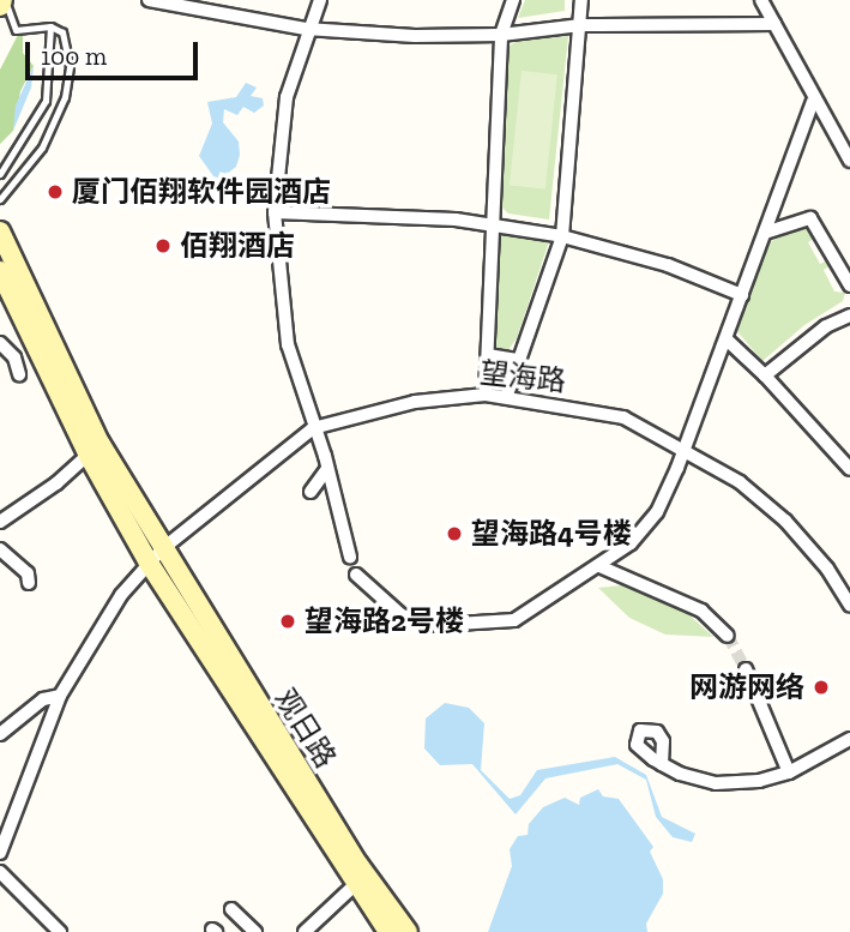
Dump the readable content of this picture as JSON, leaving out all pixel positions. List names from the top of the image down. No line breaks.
{"streets":{"street":["望海路","观日路"]},"crossings":[["望海路","观日路"]],"places":["厦门佰翔软件园酒店","佰翔酒店","望海路4号楼","望海路2号楼","网游网络"],"scale_bar":"100 m"}
